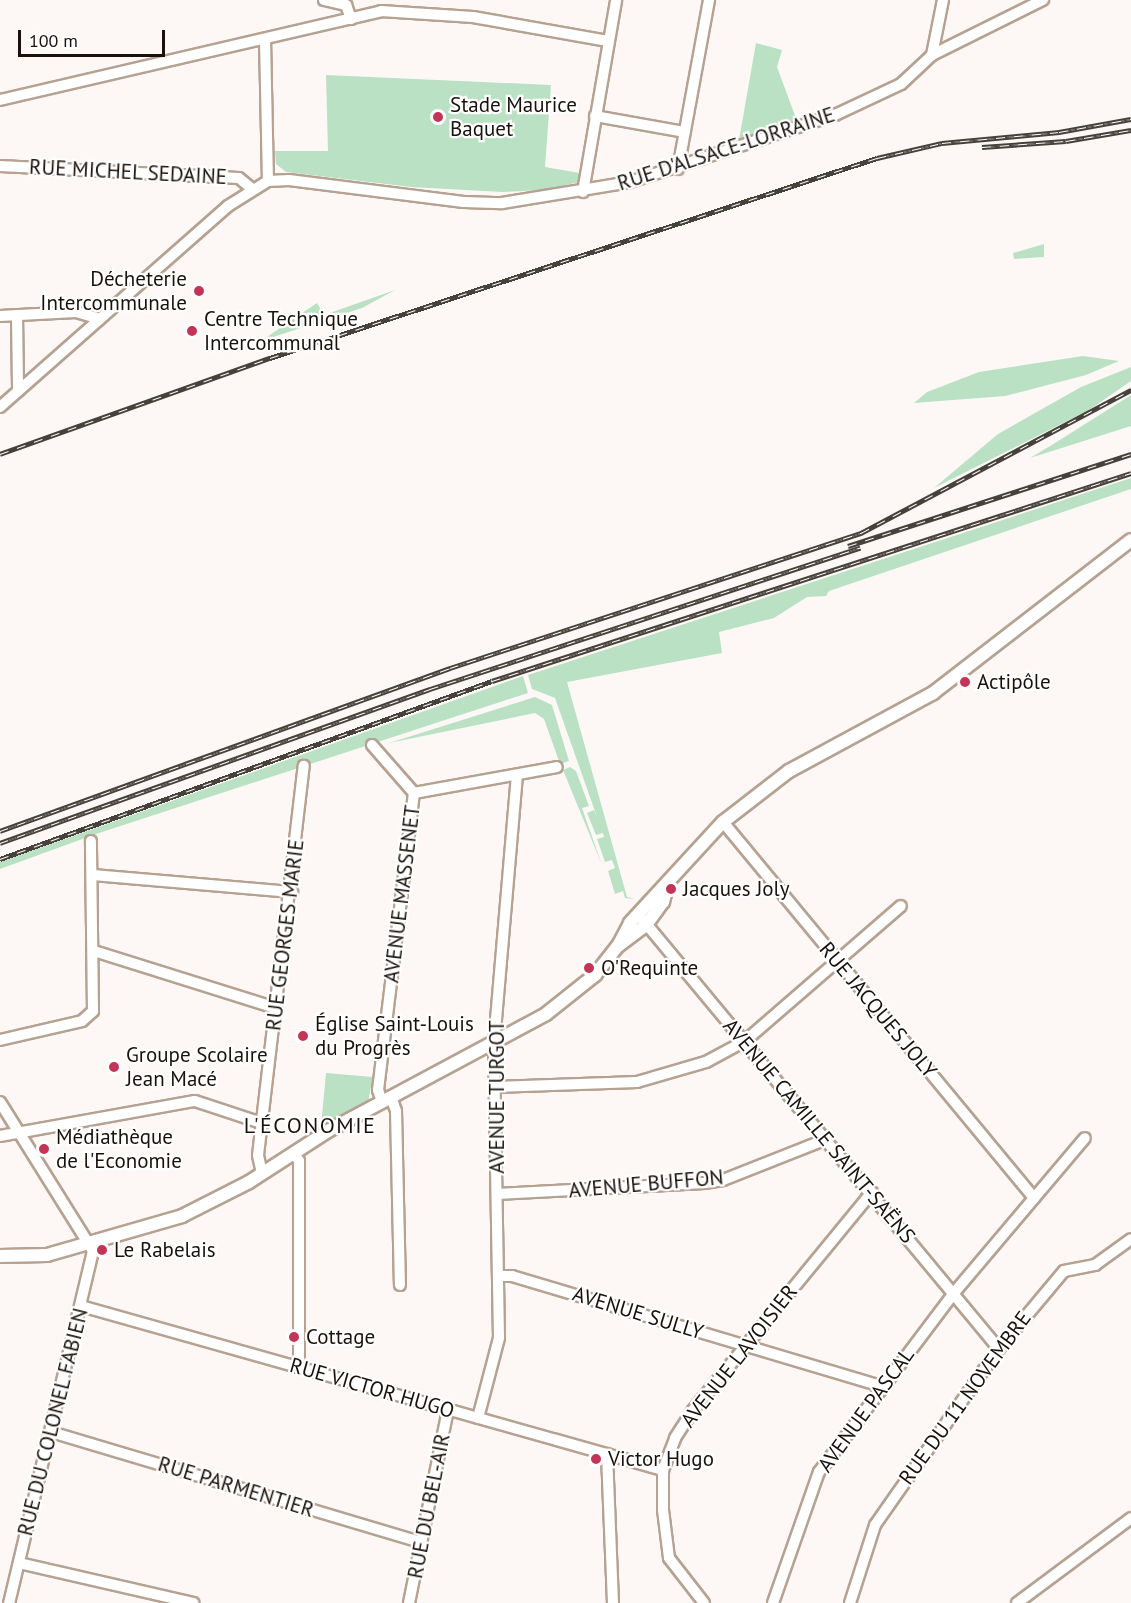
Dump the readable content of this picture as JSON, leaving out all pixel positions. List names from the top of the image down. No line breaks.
{"streets":{"street":["RUE D'ALSACE-LORRAINE","RUE MICHEL SEDAINE","AVENUE MASSENET","RUE GEORGES MARIE","RUE JACQUES JOLY","AVENUE TURGOT","AVENUE CAMILLE SAINT-SAËNS","AVENUE BUFFON","AVENUE SULLY","AVENUE LAVOISIER","RUE VICTOR HUGO","RUE DU 11 NOVEMBRE","AVENUE PASCAL","RUE DU COLONEL FABIEN","RUE PARMENTIER","RUE DU BEL-AIR"]},"crossings":[["RUE JACQUES JOLY","AVENUE PASCAL"],["AVENUE TURGOT","AVENUE BUFFON"],["AVENUE TURGOT","AVENUE SULLY"],["AVENUE TURGOT","RUE VICTOR HUGO"],["AVENUE CAMILLE SAINT-SAËNS","AVENUE BUFFON"],["AVENUE CAMILLE SAINT-SAËNS","AVENUE LAVOISIER"],["AVENUE CAMILLE SAINT-SAËNS","RUE DU 11 NOVEMBRE"],["AVENUE CAMILLE SAINT-SAËNS","AVENUE PASCAL"],["AVENUE SULLY","AVENUE LAVOISIER"],["AVENUE SULLY","AVENUE PASCAL"],["AVENUE LAVOISIER","RUE VICTOR HUGO"],["RUE VICTOR HUGO","RUE DU COLONEL FABIEN"],["RUE VICTOR HUGO","RUE DU BEL-AIR"],["RUE DU COLONEL FABIEN","RUE PARMENTIER"],["RUE PARMENTIER","RUE DU BEL-AIR"]],"districts":["L'ÉCONOMIE"],"places":["Stade Maurice Baquet","Décheterie Intercommunale","Centre Technique Intercommunal","Actipôle","Jacques Joly","O'Requinte","Église Saint-Louis du Progrès","Groupe Scolaire Jean Macé","Médiathèque de l'Economie","Le Rabelais","Cottage","Victor Hugo"],"scale_bar":"100 m"}
